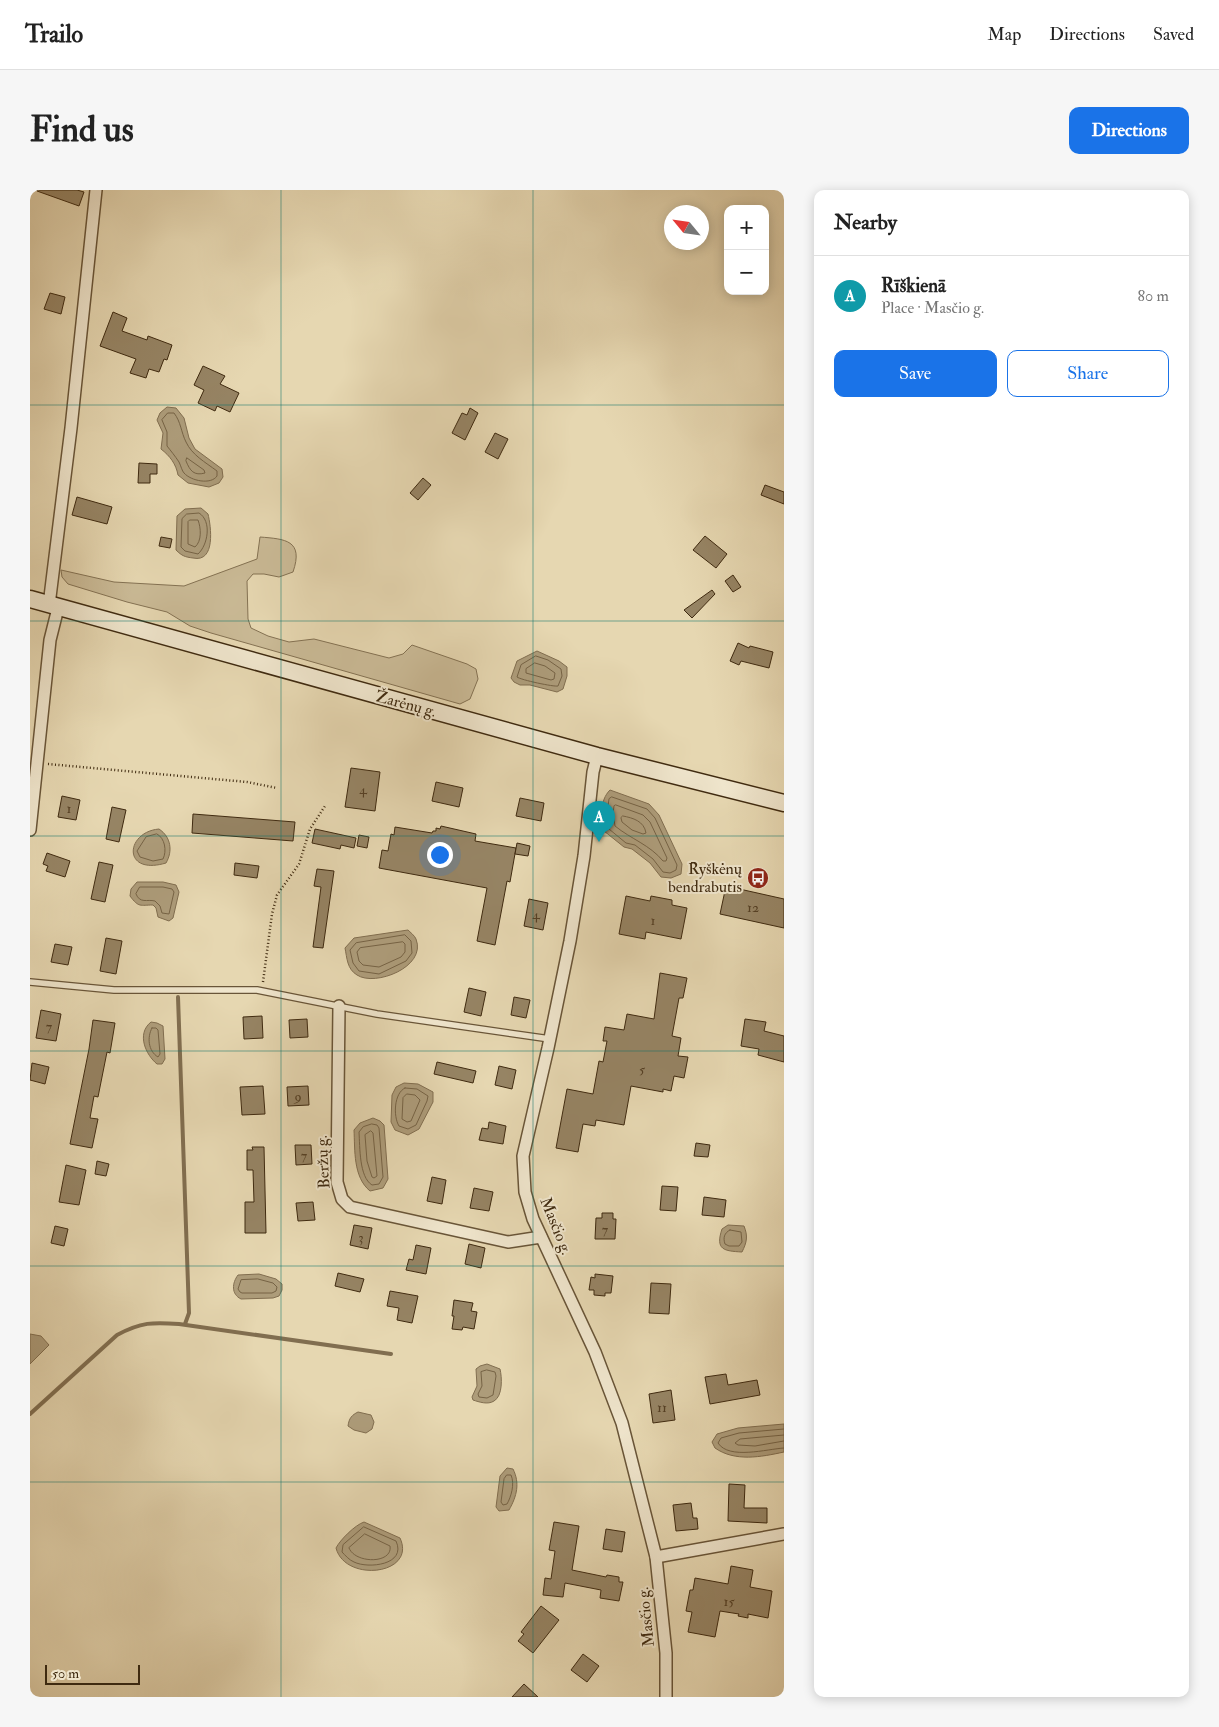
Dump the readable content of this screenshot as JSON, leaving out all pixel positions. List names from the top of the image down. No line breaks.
{"streets":{"main road":["Žarėnų g."],"street":["Beržų g.","Masčio g."]},"crossings":[["Žarėnų g.","Masčio g."],["Beržų g.","Masčio g."]],"places":{"bus stop":["Ryškėnų bendrabutis"]},"house_numbers":["4","1","12","4","1","7","5","9","7","7","3","11","15"],"scale_bar":"50 m","north":"top left","page":{"header":"Trailo","nav":["Map","Directions","Saved"],"buttons":["Directions",["Save","Share"]],"title":"Find us","heading":"Nearby","map_buttons":["+","−"],"list":[{"mark":"A","name":"Rīškienā","note":"Place · Masčio g.","value":"80 m"}],"pins":"A","scale":"50 m"}}
